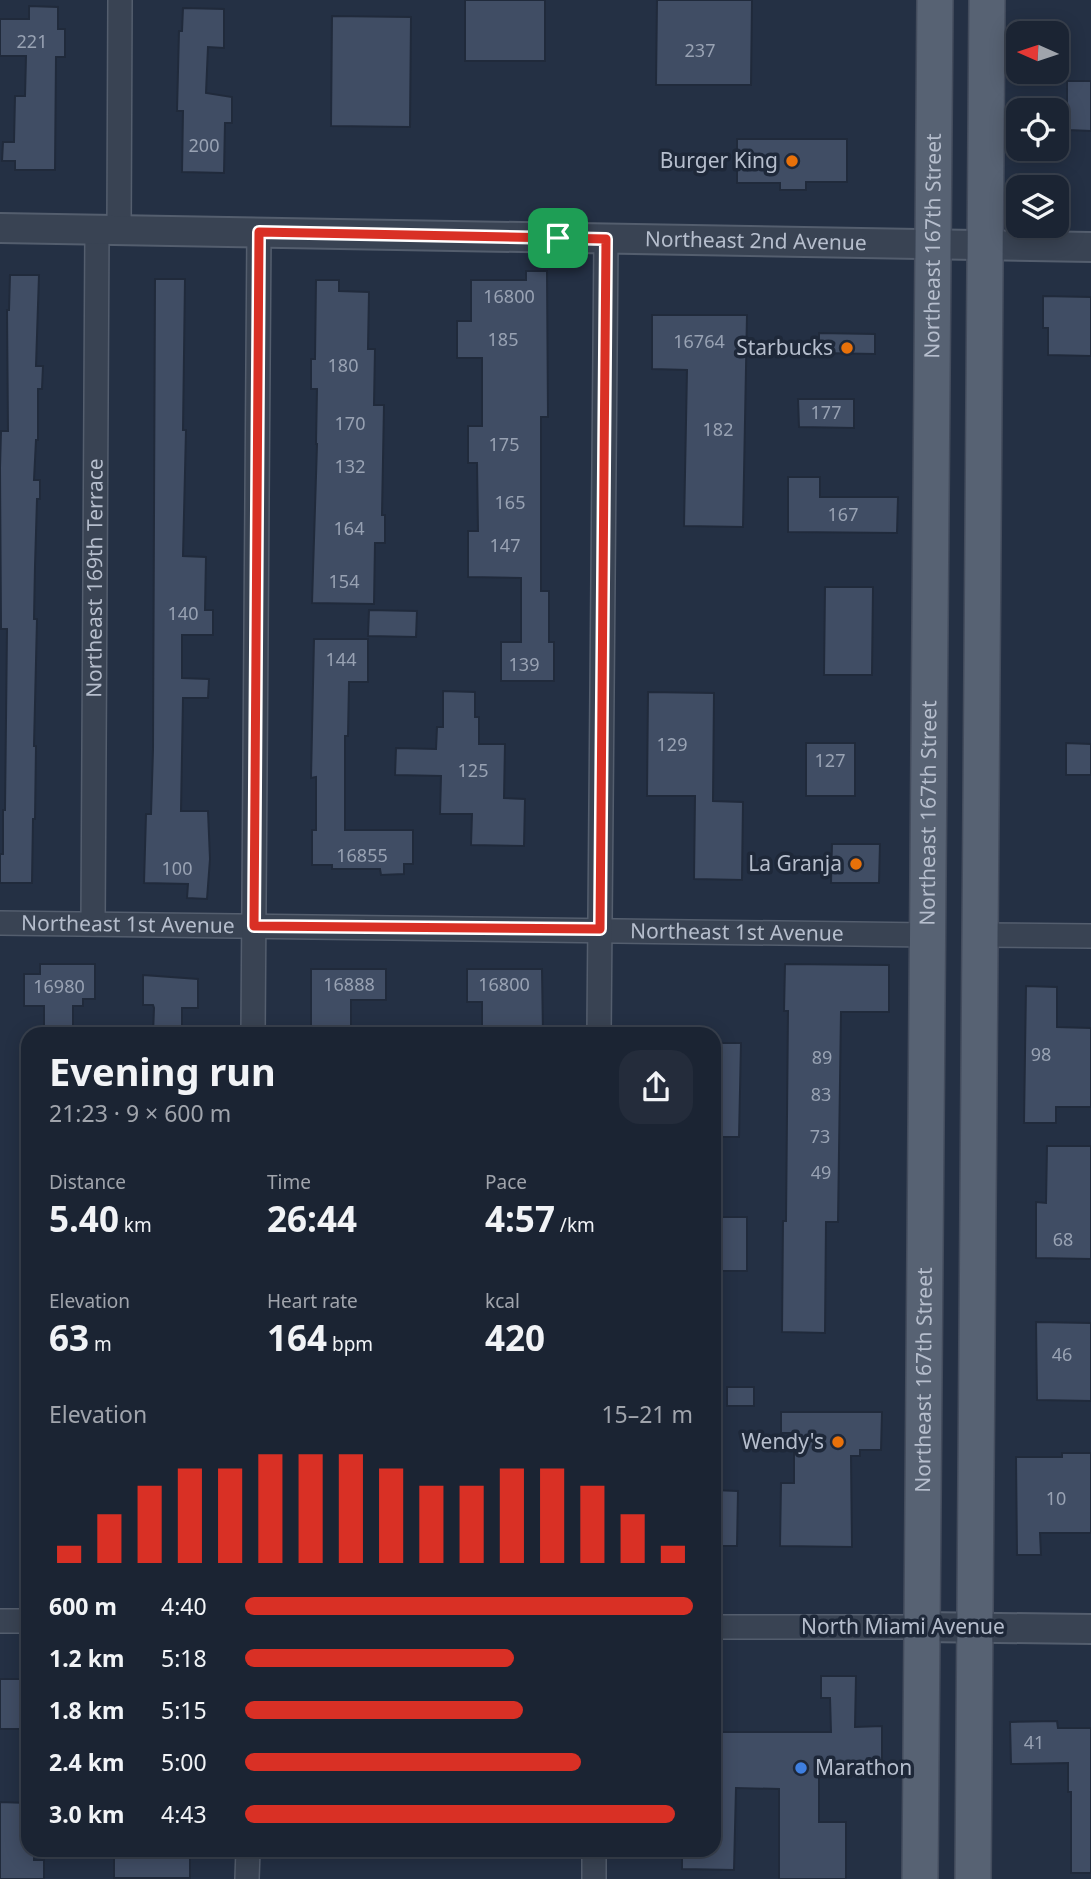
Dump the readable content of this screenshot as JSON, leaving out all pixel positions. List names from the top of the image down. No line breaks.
{"streets":{"main road":["Northeast 167th Street"],"street":["Northeast 2nd Avenue","Northeast 169th Terrace","Northeast 1st Avenue","North Miami Avenue"]},"crossings":[["Northeast 2nd Avenue","Northeast 167th Street"],["Northeast 2nd Avenue","Northeast 169th Terrace"],["Northeast 167th Street","Northeast 1st Avenue"],["Northeast 167th Street","North Miami Avenue"],["Northeast 169th Terrace","Northeast 1st Avenue"]],"places":["Burger King","Starbucks","La Granja","Wendy's","Marathon"],"house_numbers":["221","237","200","16800","185","16764","180","177","170","182","175","132","165","167","164","147","154","140","144","139","129","127","125","16855","100","16888","16800","16980","98","89","83","73","49","68","46","10","41"],"north":"left","page":{"heading":["Evening run","21:23 · 9 × 600 m"],"stats":[["Distance","5.40 km"],["Time","26:44"],["Pace","4:57 /km"],["Elevation","63 m"],["Heart rate","164 bpm"],["kcal","420"]],"chart":["Elevation","15–21 m"],"list":[{"name":"600 m","note":"4:40"},{"name":"1.2 km","note":"5:18"},{"name":"1.8 km","note":"5:15"},{"name":"2.4 km","note":"5:00"},{"name":"3.0 km","note":"4:43"}]}}
